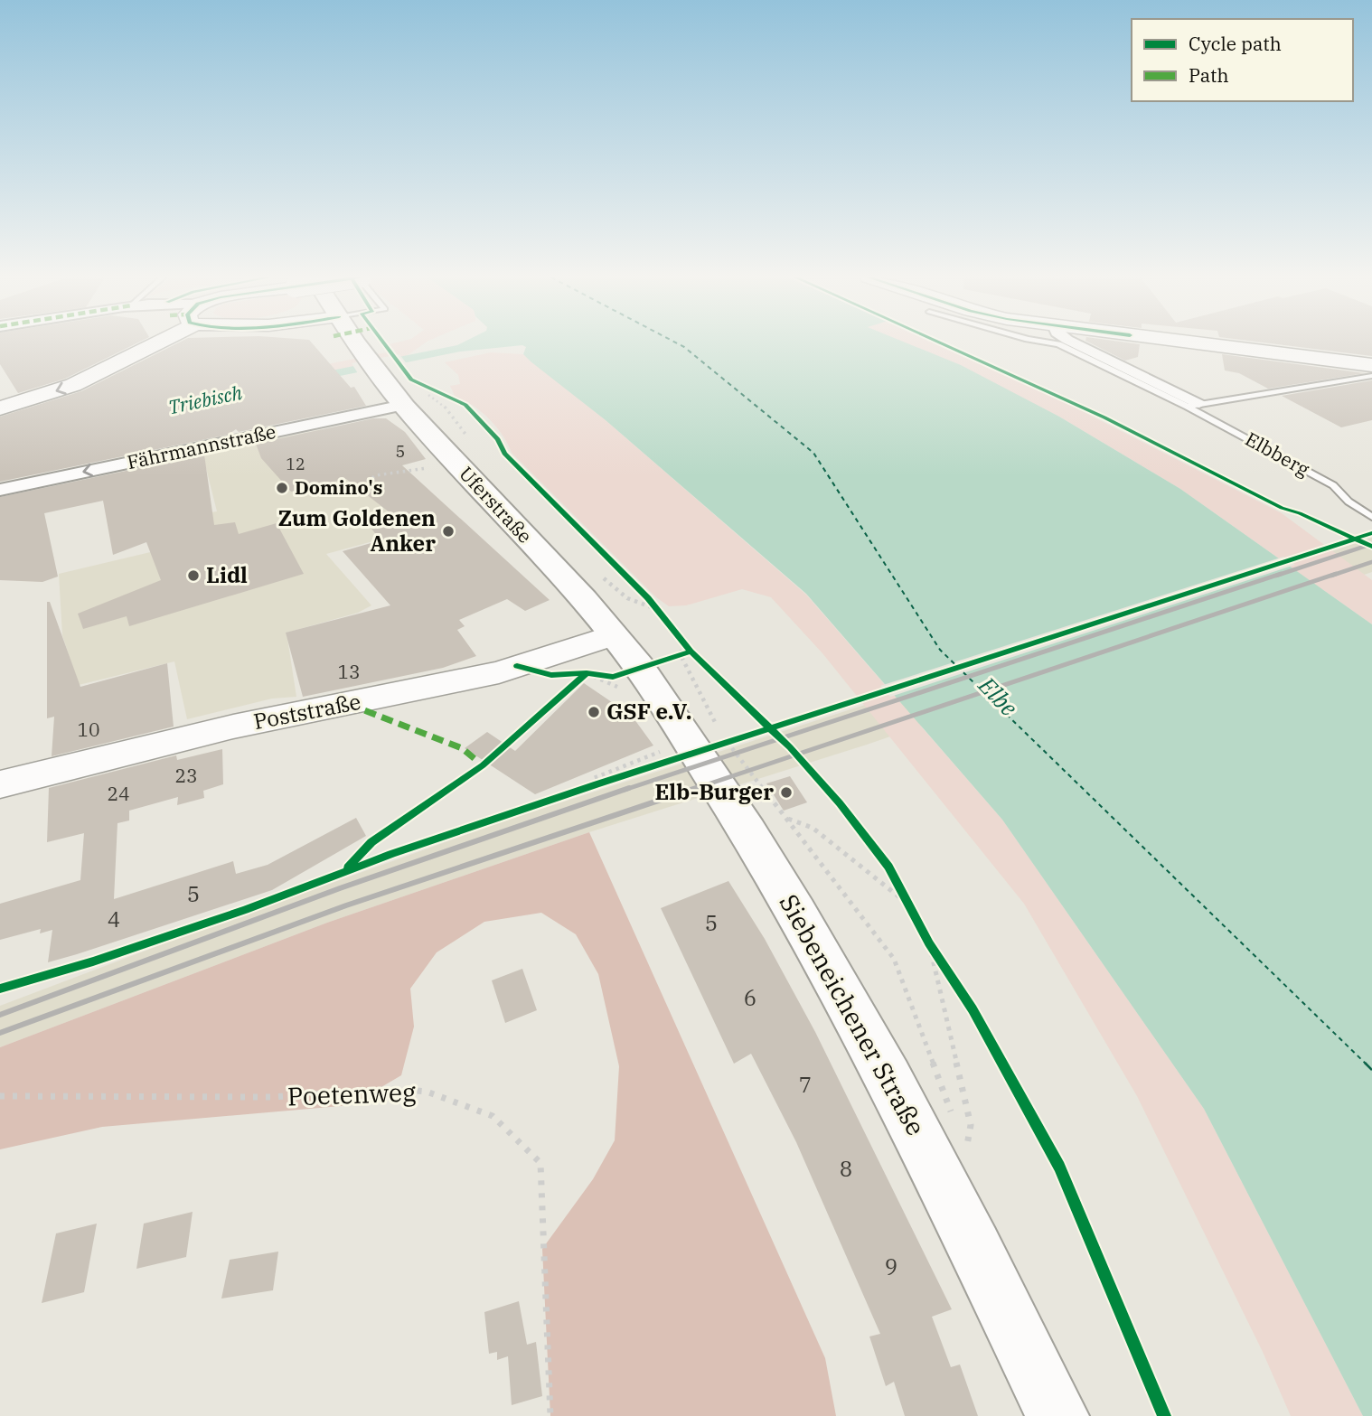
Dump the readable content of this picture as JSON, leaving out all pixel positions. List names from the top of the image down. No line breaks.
{"streets":{"main road":["Uferstraße","Poststraße","Siebeneichener Straße"],"street":["Fährmannstraße","Elbberg"],"path":["Poetenweg"]},"crossings":[["Fährmannstraße","Uferstraße"],["Uferstraße","Poststraße"],["Uferstraße","Siebeneichener Straße"],["Poststraße","Siebeneichener Straße"]],"one_way":["Fährmannstraße"],"water":["Triebisch","Elbe"],"places":["Domino's","Zum Goldenen Anker","Lidl","GSF e.V.","Elb-Burger"],"house_numbers":["5","12","13","10","23","24","5","4","5","6","7","8","9"],"legend":["Cycle path","Path"]}
